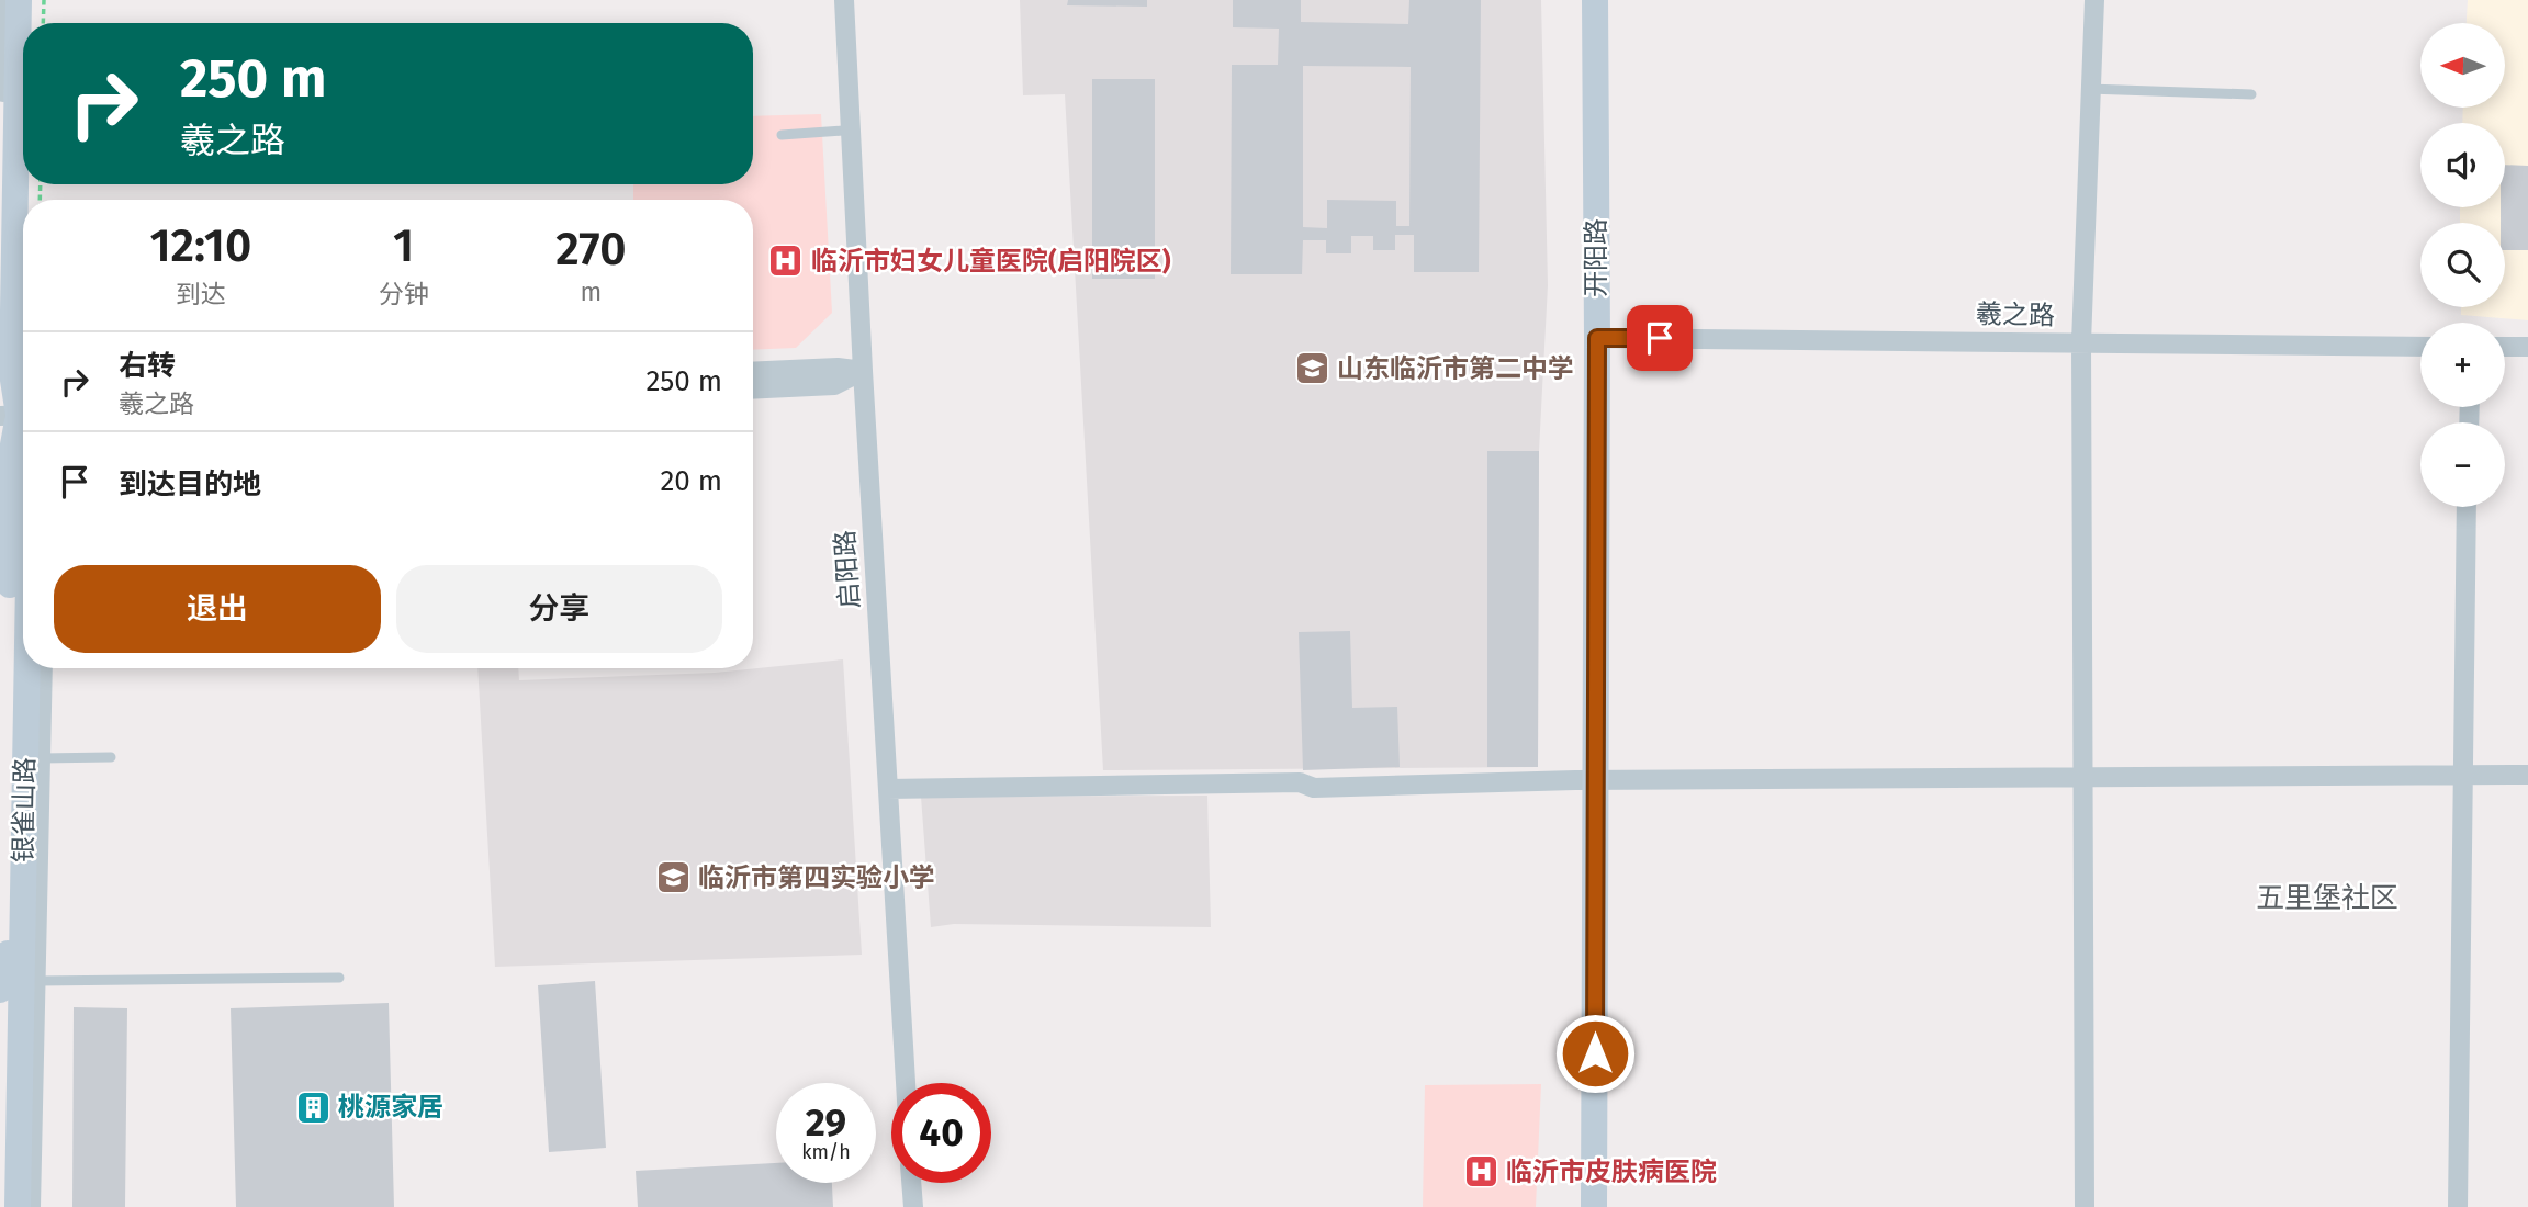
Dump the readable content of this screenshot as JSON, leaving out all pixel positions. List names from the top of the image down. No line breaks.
{"streets":{"main road":["开阳路","银雀山路"],"street":["羲之路","启阳路"]},"crossings":[["开阳路","羲之路"]],"districts":["五里堡社区"],"places":{"hospital":["临沂市妇女儿童医院(启阳院区)","临沂市皮肤病医院"],"school or university":["山东临沂市第二中学","临沂市第四实验小学"],"building":["桃源家居"]},"north":"left","page":{"map_buttons":["+","−"],"turn":["250 m","羲之路"],"eta":["12:10","到达","1","分钟","270","m"],"list":[{"name":"右转","note":"羲之路","value":"250 m"},{"name":"到达目的地","value":"20 m"}],"buttons":["退出","分享"],"speed":"29 km/h","limit":"40"}}
